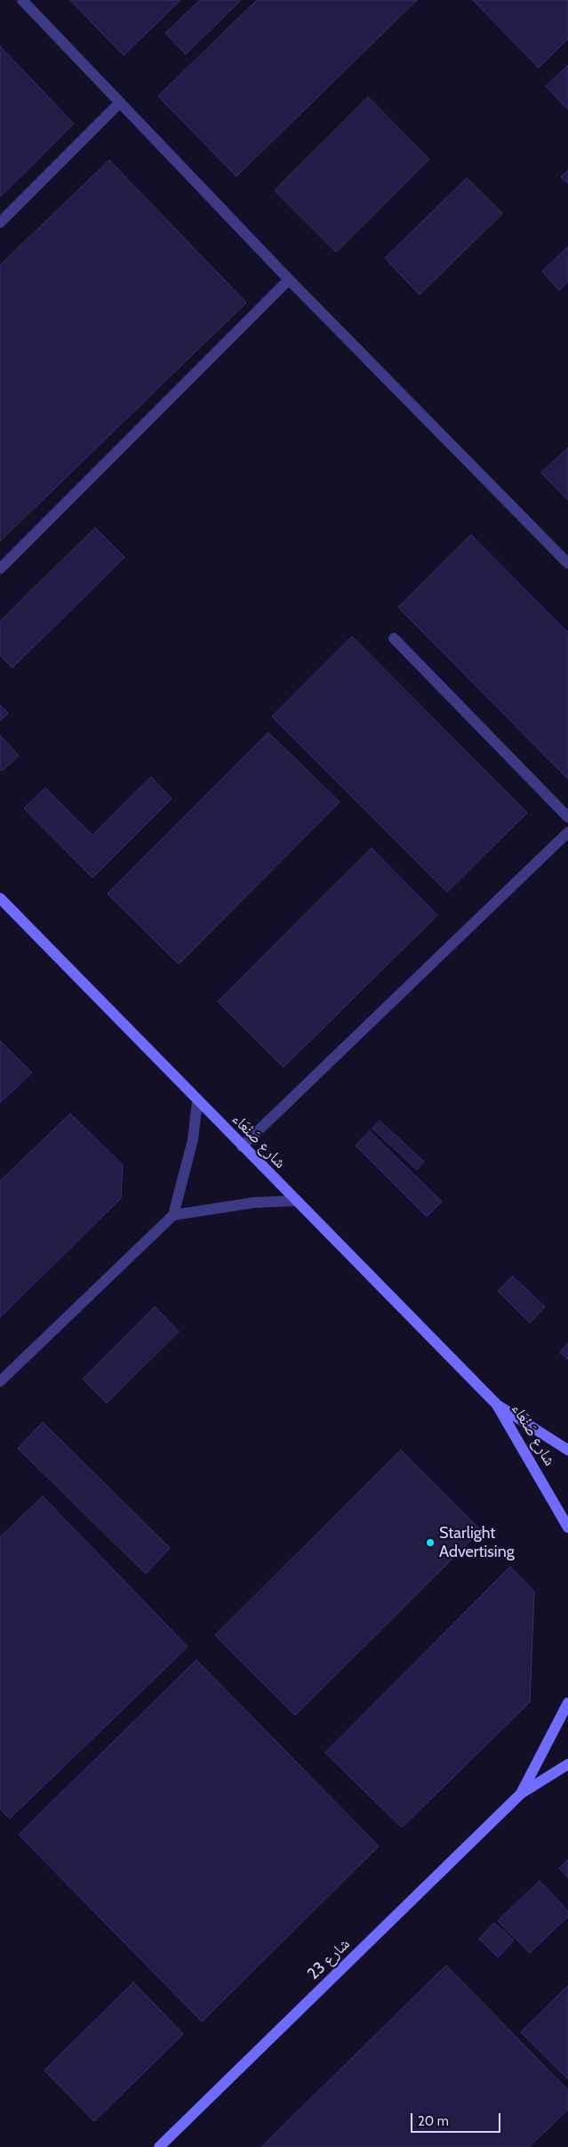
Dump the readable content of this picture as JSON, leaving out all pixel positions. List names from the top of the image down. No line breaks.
{"streets":{"street":["شارع صَنْعَاء","شارع 23"]},"places":["Starlight Advertising"],"scale_bar":"20 m"}
